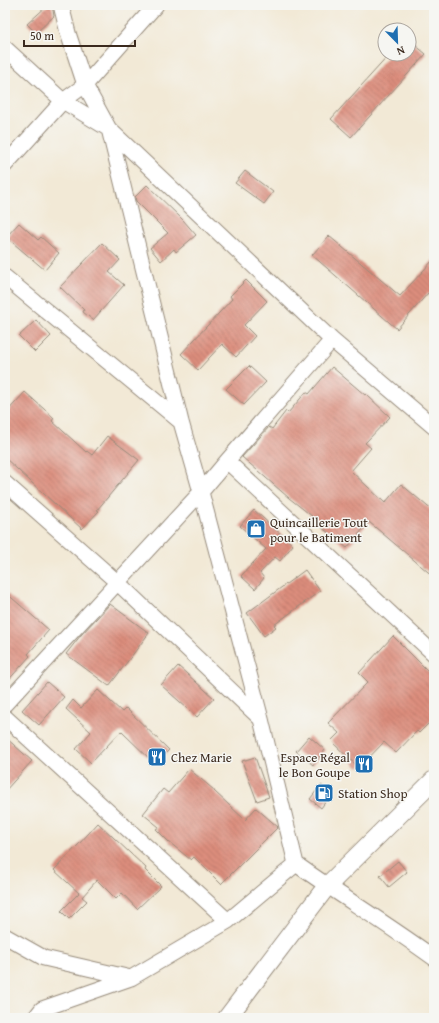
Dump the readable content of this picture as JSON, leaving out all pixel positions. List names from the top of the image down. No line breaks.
{"places":{"shop":["Quincaillerie Tout pour le Batiment"],"restaurant":["Chez Marie","Espace Régal le Bon Goupe"],"fuel station":["Station Shop"]},"scale_bar":"50 m","north":"bottom right"}
